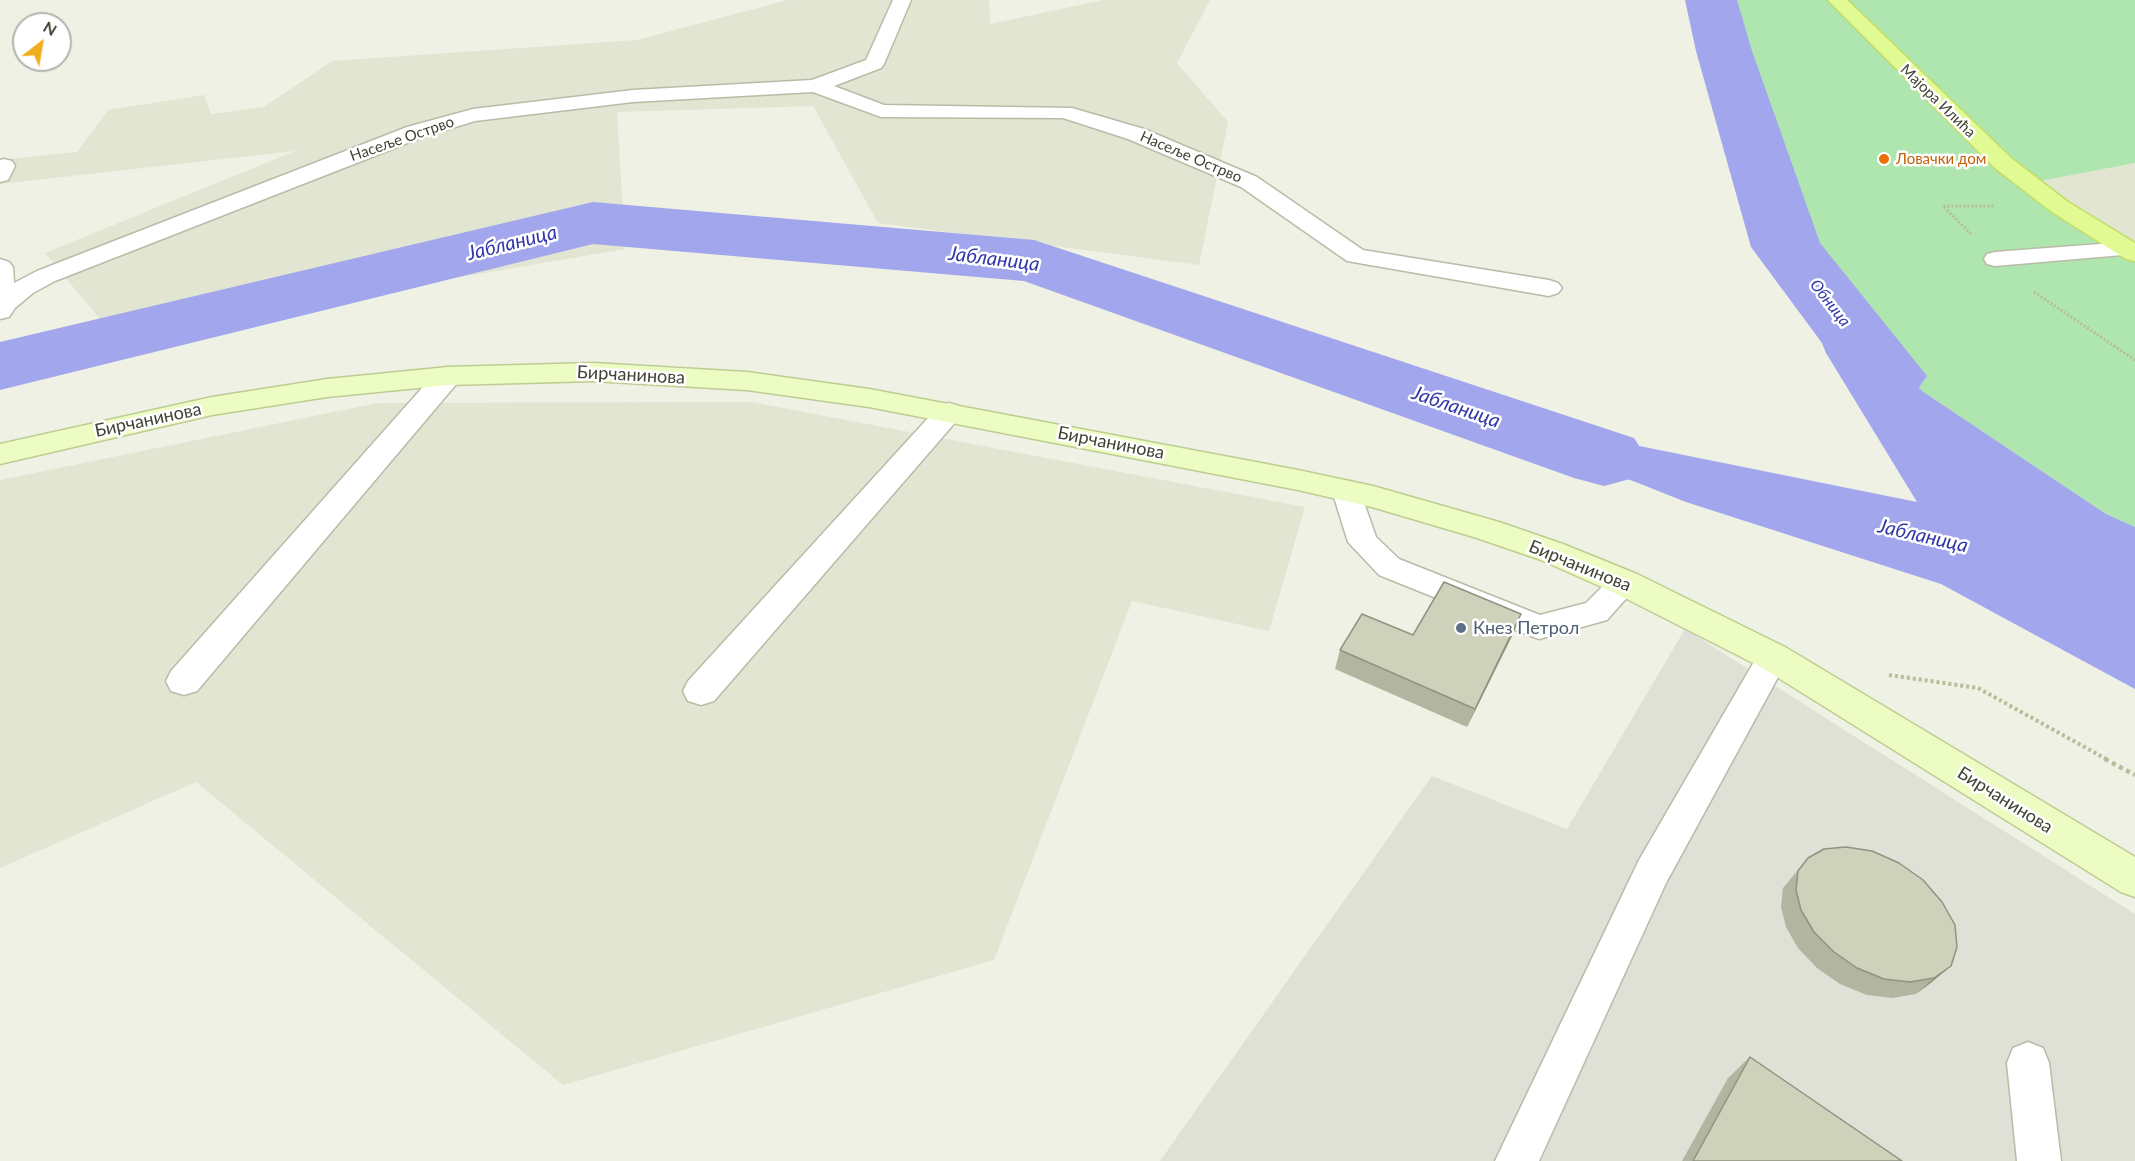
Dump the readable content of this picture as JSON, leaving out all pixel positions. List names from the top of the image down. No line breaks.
{"streets":{"main road":["Мајора Илића","Бирчанинова"],"street":["Насеље Острво"]},"water":["Јабланица","Обница"],"places":["Ловачки дом","Кнез Петрол"],"north":"top right"}
